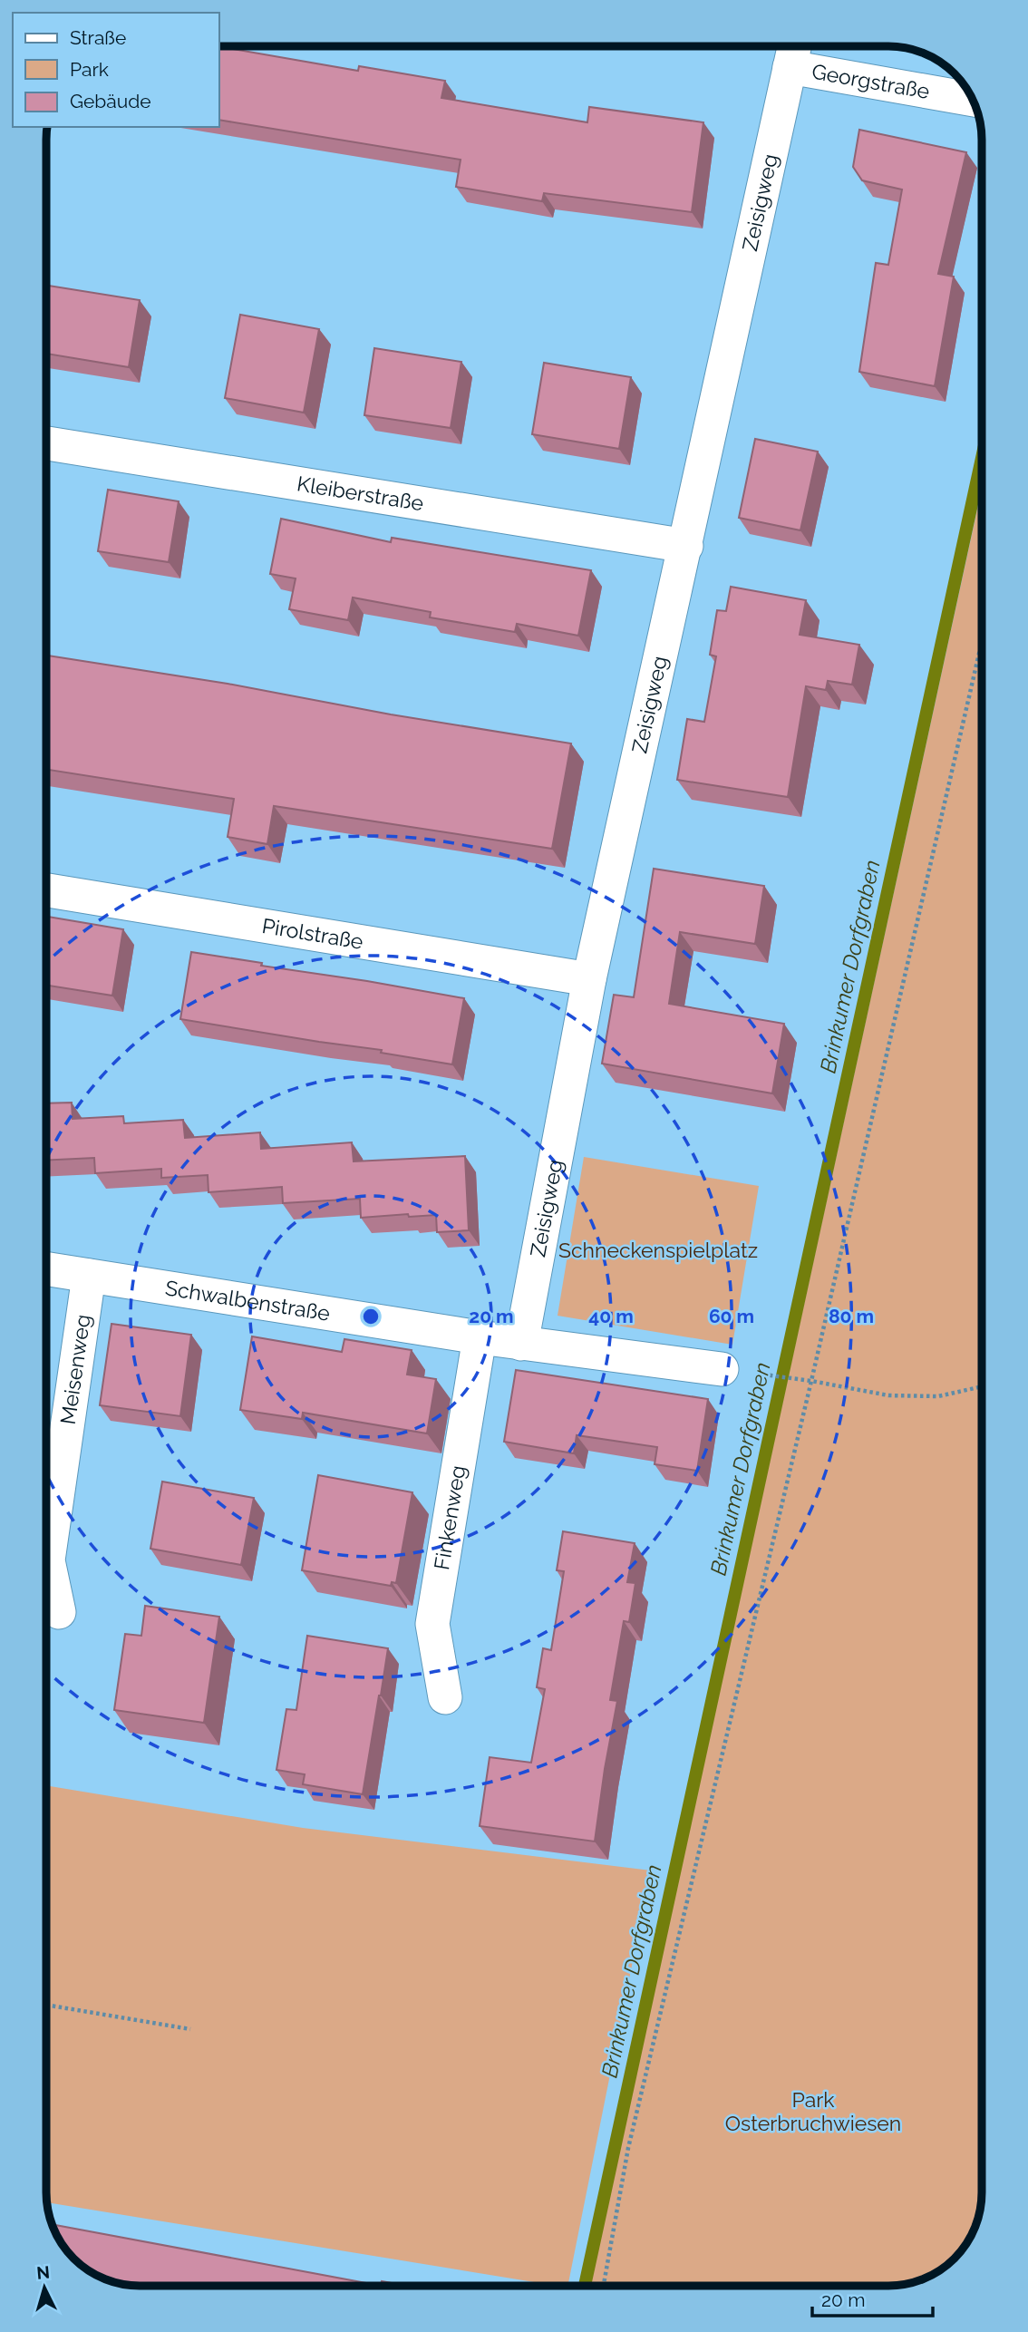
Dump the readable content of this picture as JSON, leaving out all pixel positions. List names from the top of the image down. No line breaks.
{"streets":{"street":["Georgstraße","Zeisigweg","Kleiberstraße","Pirolstraße","Schwalbenstraße","Meisenweg","Finkenweg"]},"crossings":[["Georgstraße","Zeisigweg"],["Zeisigweg","Kleiberstraße"],["Zeisigweg","Pirolstraße"],["Zeisigweg","Schwalbenstraße"],["Schwalbenstraße","Meisenweg"],["Schwalbenstraße","Finkenweg"]],"water":["Brinkumer Dorfgraben"],"parks":["Schneckenspielplatz","Park Osterbruchwiesen"],"legend":["Straße","Park","Gebäude"],"scale_bar":"20 m","north":"top","rings":["20 m","40 m","60 m","80 m"]}
